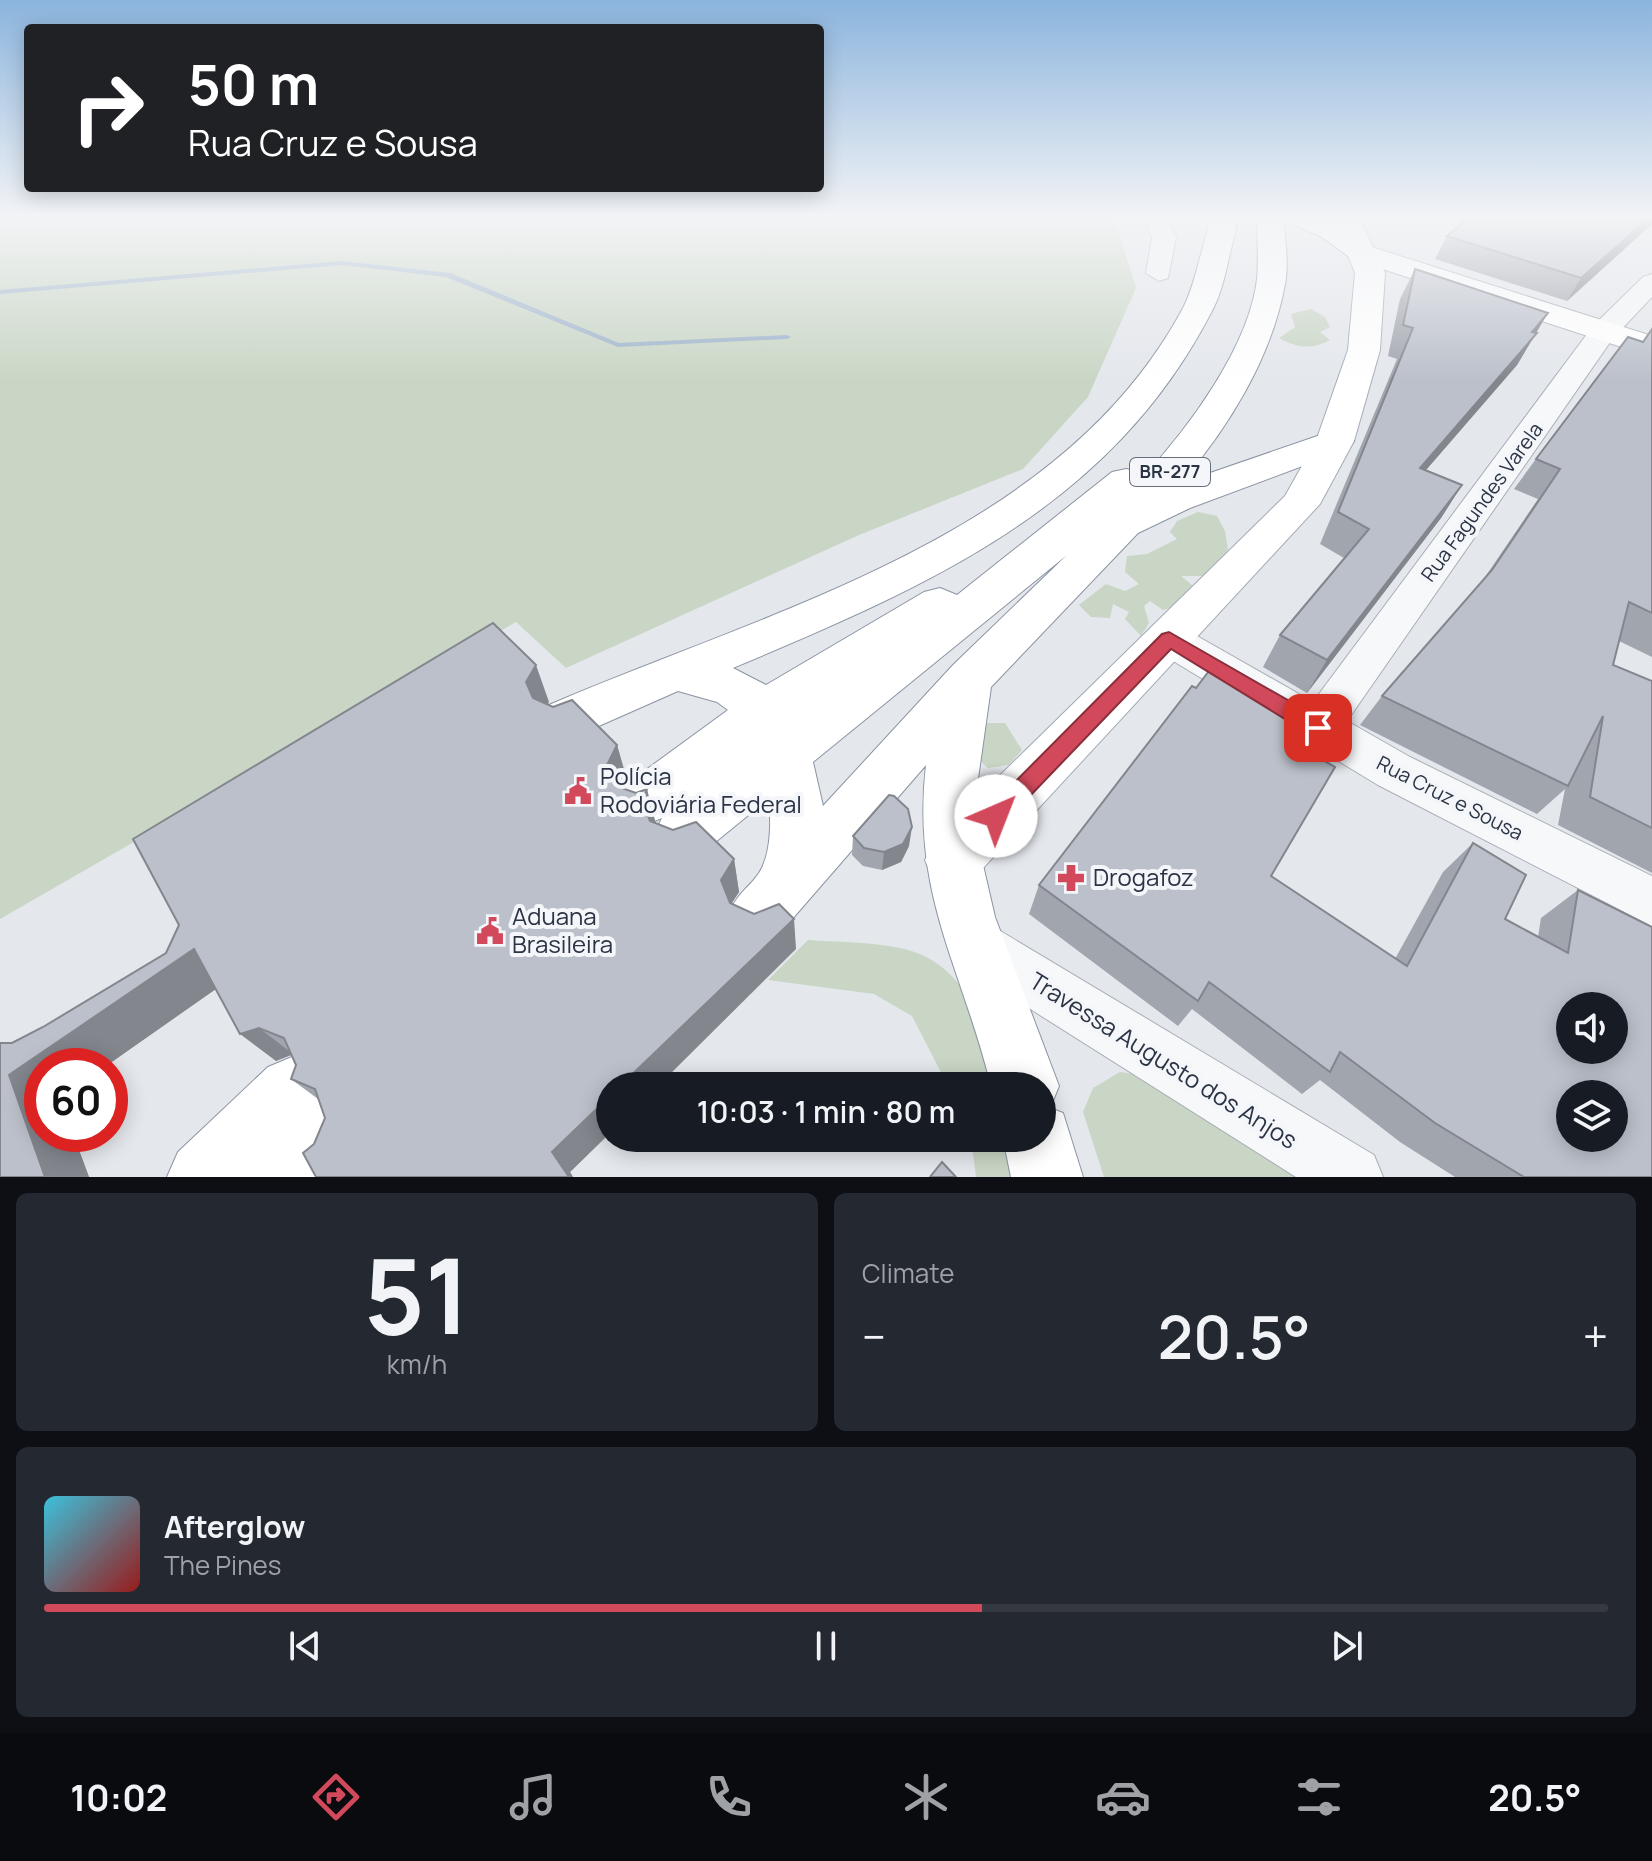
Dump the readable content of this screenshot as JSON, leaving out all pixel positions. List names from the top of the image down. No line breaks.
{"streets":{"main road":["BR-277"],"street":["Rua Fagundes Varela","Rua Cruz e Sousa","Travessa Augusto dos Anjos"]},"crossings":[["Rua Fagundes Varela","Rua Cruz e Sousa"]],"places":{"public building":["Polícia Rodoviária Federal","Aduana Brasileira"],"pharmacy":["Drogafoz"]},"page":{"turn":["50 m","Rua Cruz e Sousa"],"limit":"60","trip":"10:03 · 1 min · 80 m","tile":[["51","km/h"],"Climate"],"heat":["−","20.5°","+"],"song":["Afterglow","The Pines"],"tabs":["10:02","20.5°"]}}
